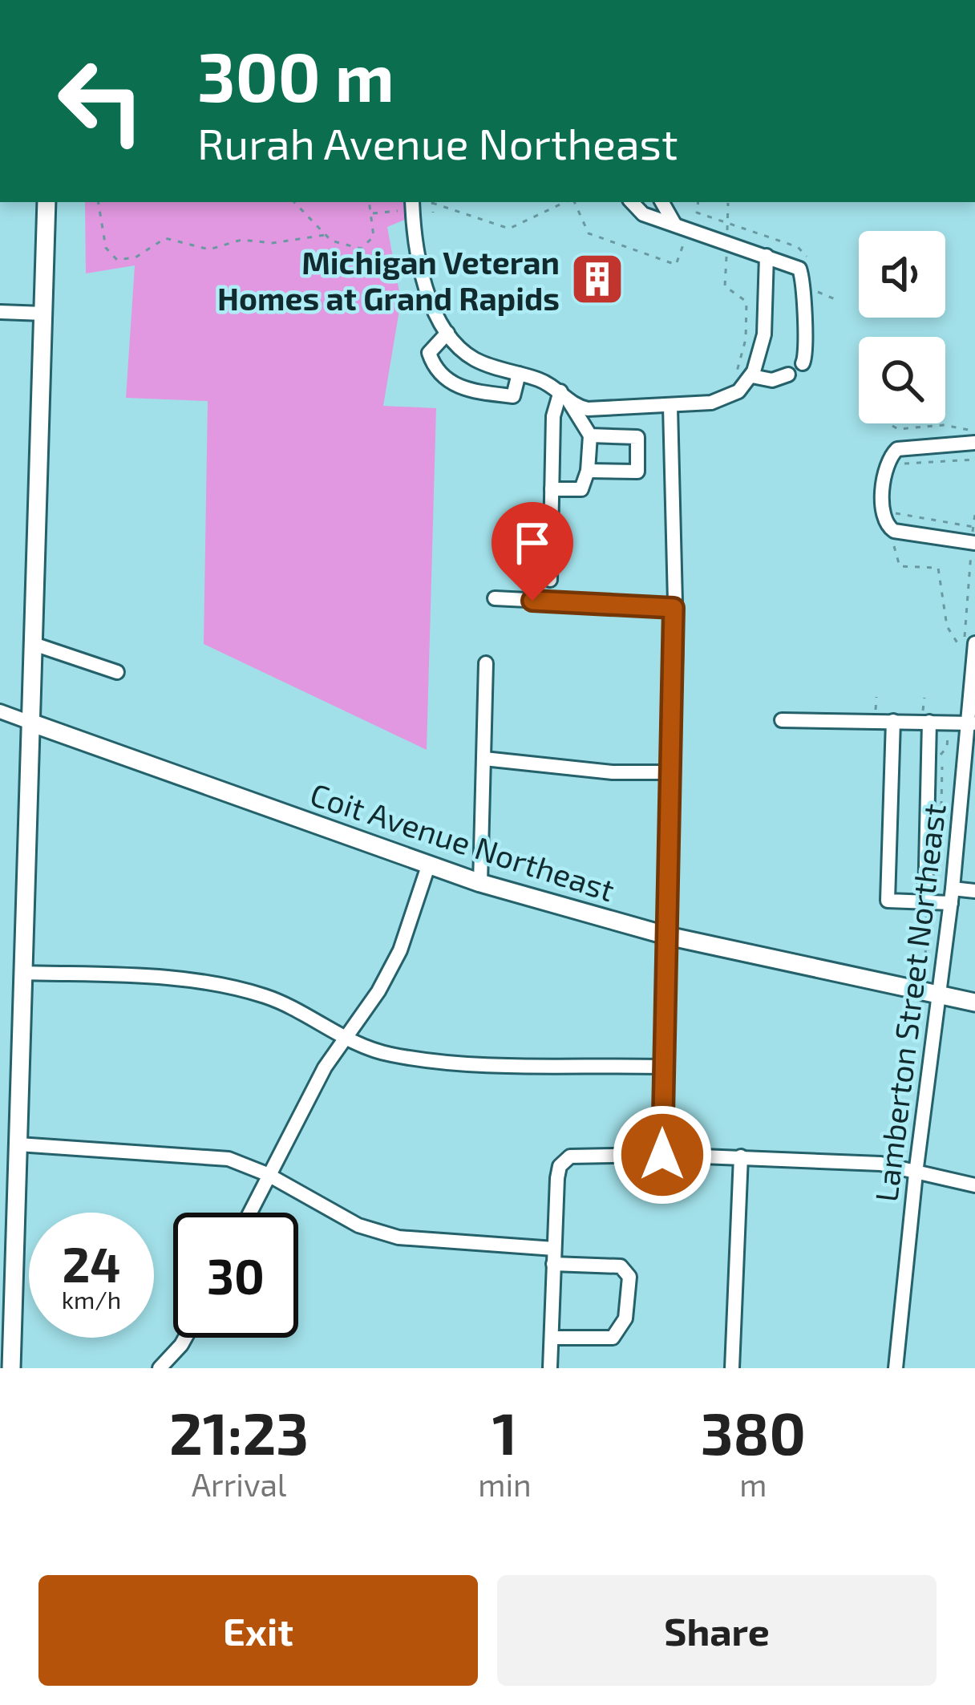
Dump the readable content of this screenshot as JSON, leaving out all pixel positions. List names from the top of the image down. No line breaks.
{"streets":{"main road":["Coit Avenue Northeast"],"street":["Lamberton Street Northeast"]},"crossings":[["Coit Avenue Northeast","Lamberton Street Northeast"]],"places":{"building":["Michigan Veteran Homes at Grand Rapids"]},"page":{"turn":["300 m","Rurah Avenue Northeast"],"speed":"24 km/h","limit":"30","eta":["21:23","Arrival","1","min","380","m"],"buttons":["Exit","Share"]}}
